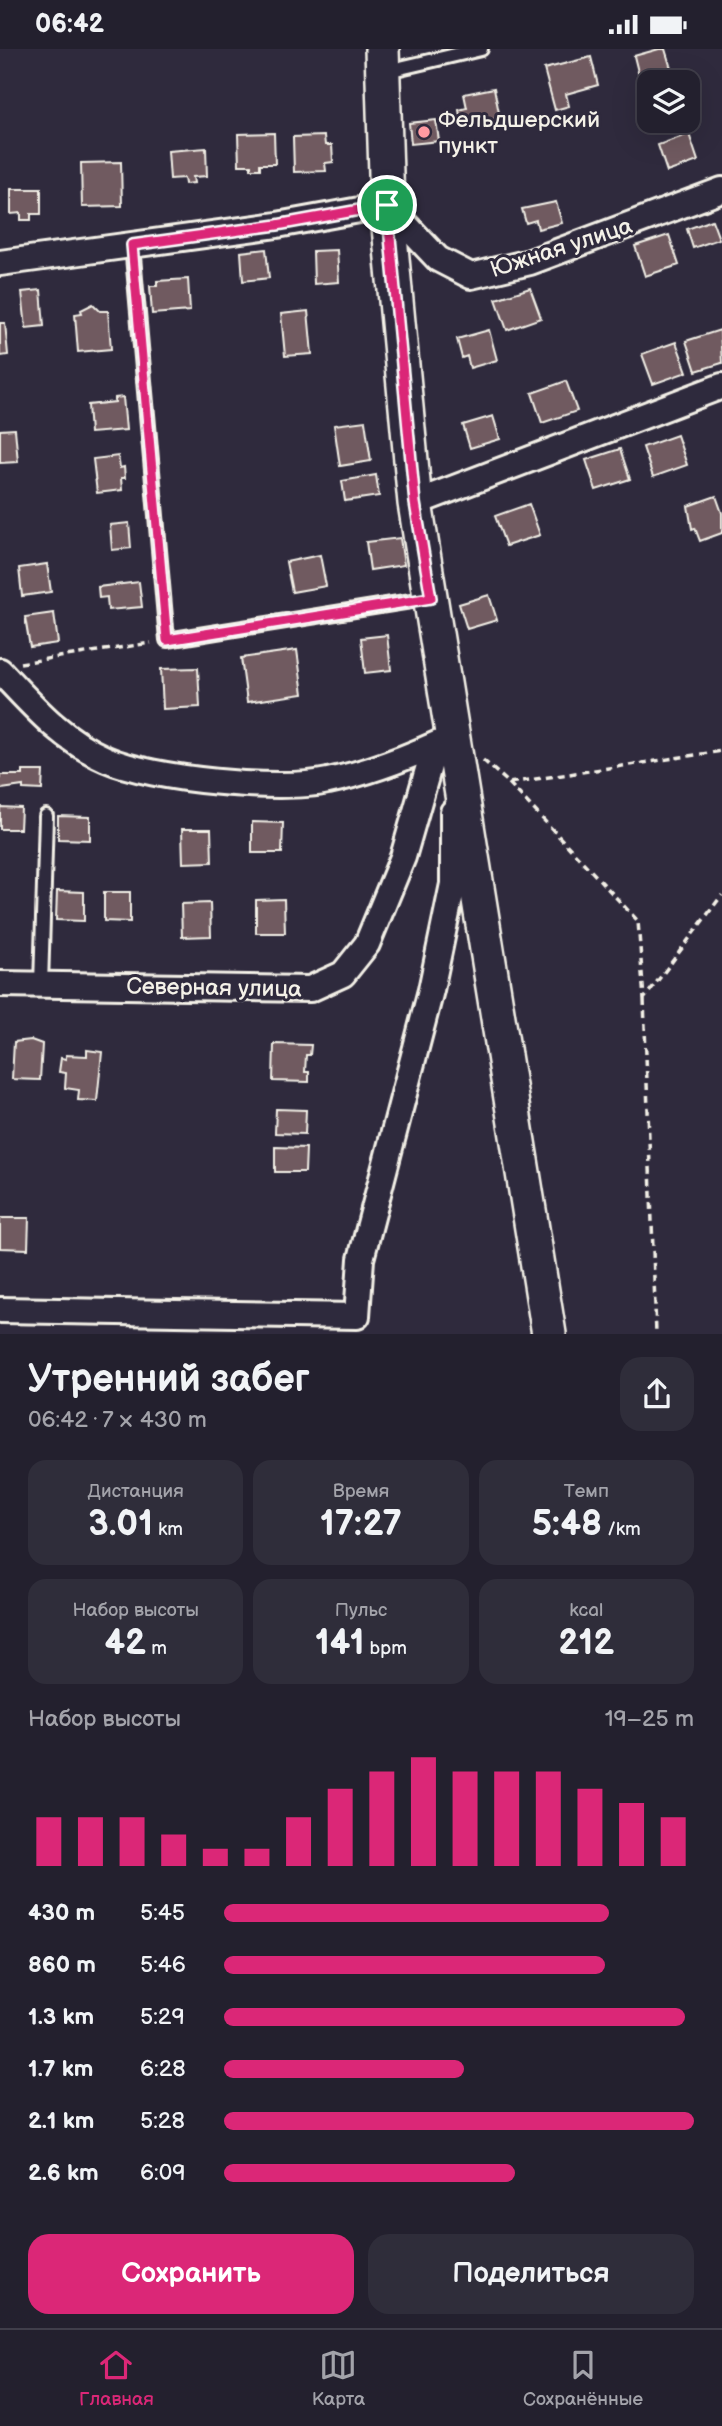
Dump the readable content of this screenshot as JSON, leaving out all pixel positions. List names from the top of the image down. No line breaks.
{"streets":{"street":["Южная улица","Северная улица"]},"places":["Фельдшерский пункт"],"page":{"status":"06:42","heading":["Утренний забег","06:42 · 7 × 430 m"],"stats":[["Дистанция","3.01 km"],["Время","17:27"],["Темп","5:48 /km"],["Набор высоты","42 m"],["Пульс","141 bpm"],["kcal","212"]],"chart":["Набор высоты","19–25 m"],"list":[{"name":"430 m","note":"5:45"},{"name":"860 m","note":"5:46"},{"name":"1.3 km","note":"5:29"},{"name":"1.7 km","note":"6:28"},{"name":"2.1 km","note":"5:28"},{"name":"2.6 km","note":"6:09"}],"buttons":["Сохранить","Поделиться"],"tabs":["Главная","Карта","Сохранённые"]}}
